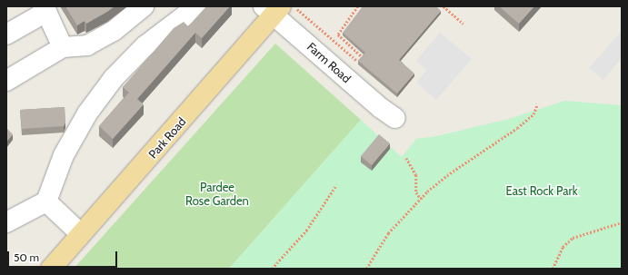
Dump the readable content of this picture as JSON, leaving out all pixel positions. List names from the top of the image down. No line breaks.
{"streets":{"main road":["Park Road"],"street":["Farm Road"]},"crossings":[["Farm Road","Park Road"]],"parks":["Pardee Rose Garden","East Rock Park"],"scale_bar":"50 m"}
